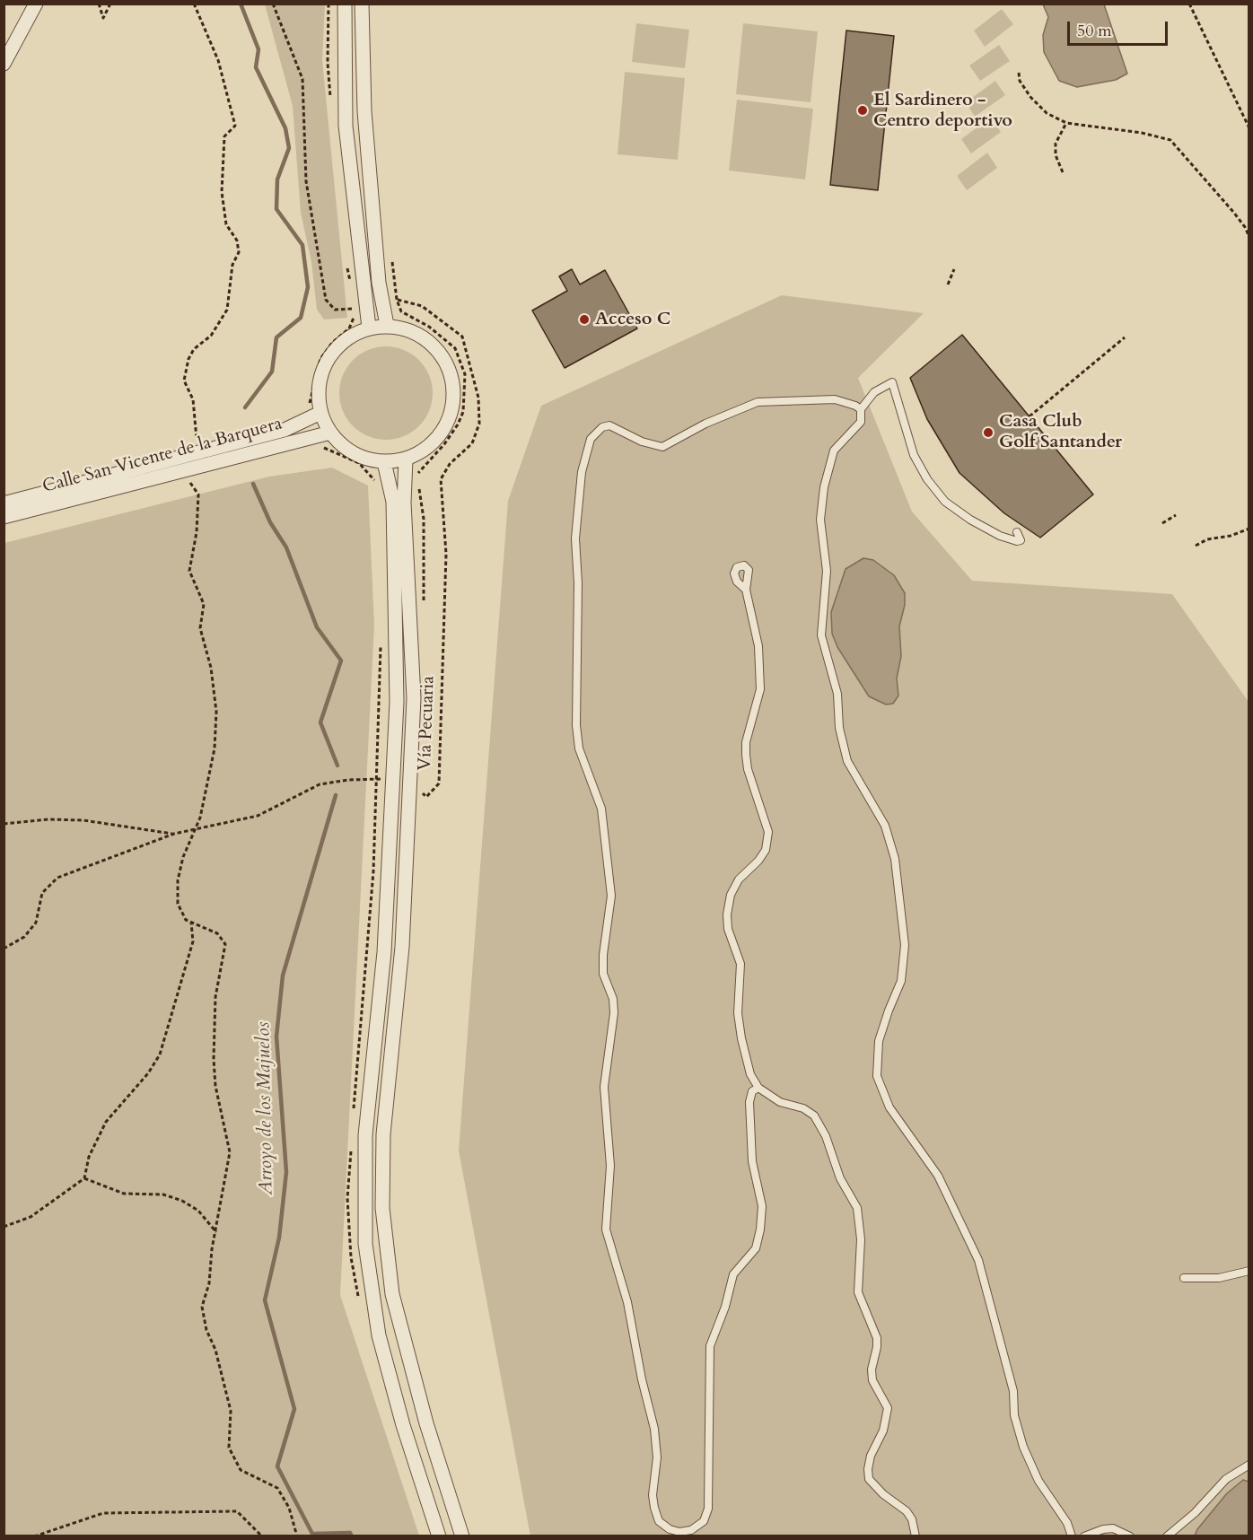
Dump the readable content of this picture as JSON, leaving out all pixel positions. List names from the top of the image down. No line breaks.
{"streets":{"street":["Calle San Vicente de la Barquera"],"path":["Vía Pecuaria"]},"water":["Arroyo de los Majuelos"],"places":["El Sardinero - Centro deportivo","Acceso C","Casa Club Golf Santander"],"scale_bar":"50 m"}
